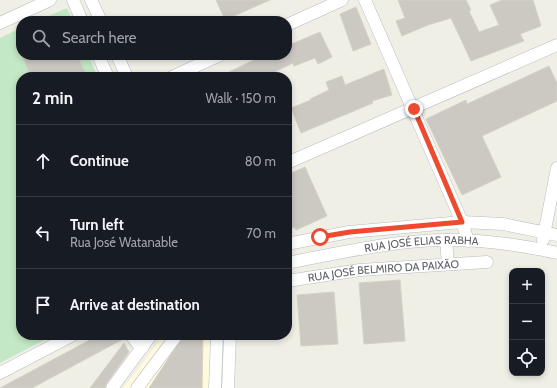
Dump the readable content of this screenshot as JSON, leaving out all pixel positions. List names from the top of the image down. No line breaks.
{"streets":{"street":["RUA JOSÉ ELIAS RABHA","RUA JOSÉ BELMIRO DA PAIXÃO"]},"crossings":[["RUA JOSÉ ELIAS RABHA","RUA JOSÉ BELMIRO DA PAIXÃO"]],"page":{"search":"Search here","heading":["2 min","Walk · 150 m"],"list":[["Continue","80 m"],["Turn left","Rua José Watanable","70 m"],"Arrive at destination"],"map_buttons":["+","−"]}}
